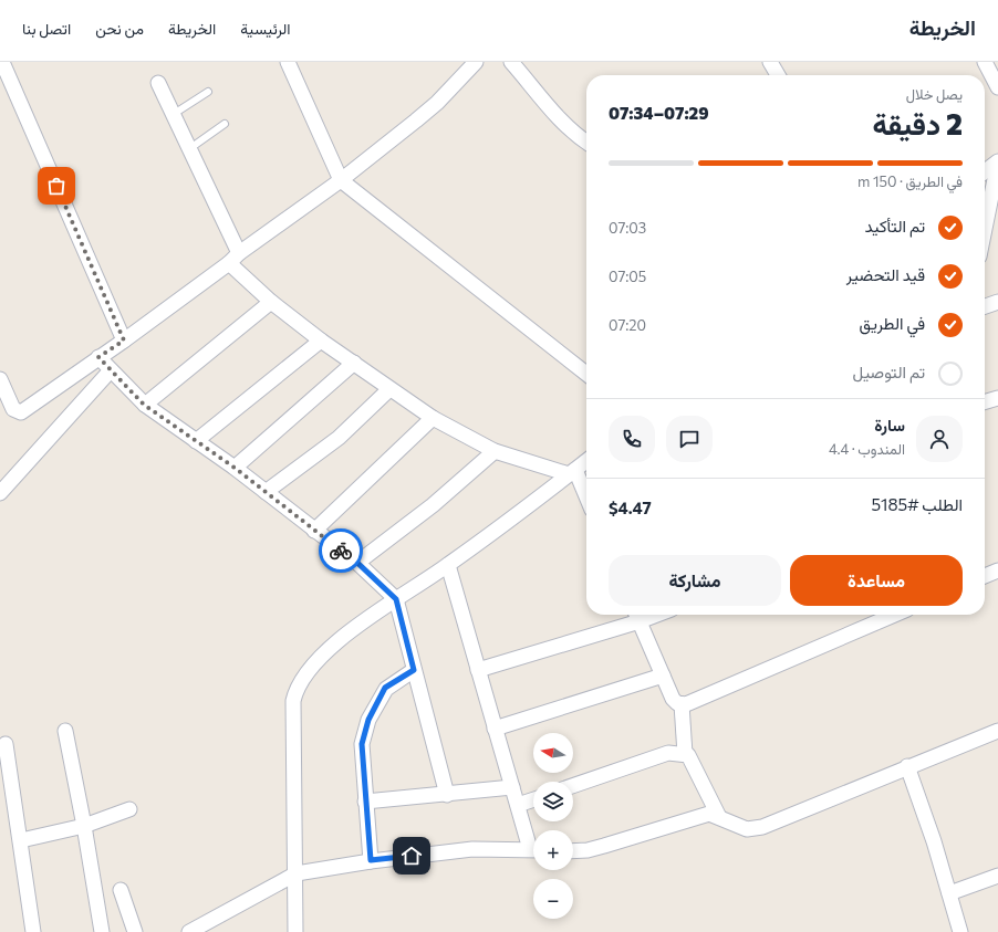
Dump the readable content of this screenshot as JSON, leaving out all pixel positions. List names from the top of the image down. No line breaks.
{"north":"left","page":{"header":"الخريطة","nav":["الرئيسية","الخريطة","من نحن","اتصل بنا"],"heading":["2 دقيقة","يصل خلال","07:29–07:34"],"panel":["سارة","المندوب · 4.4","الطلب #5185","$4.47"],"bar":"في الطريق · 150 m","list":[["تم التأكيد","07:03"],["قيد التحضير","07:05"],["في الطريق","07:20"],"تم التوصيل"],"buttons":["مساعدة","مشاركة"],"map_buttons":["+","−"]}}
